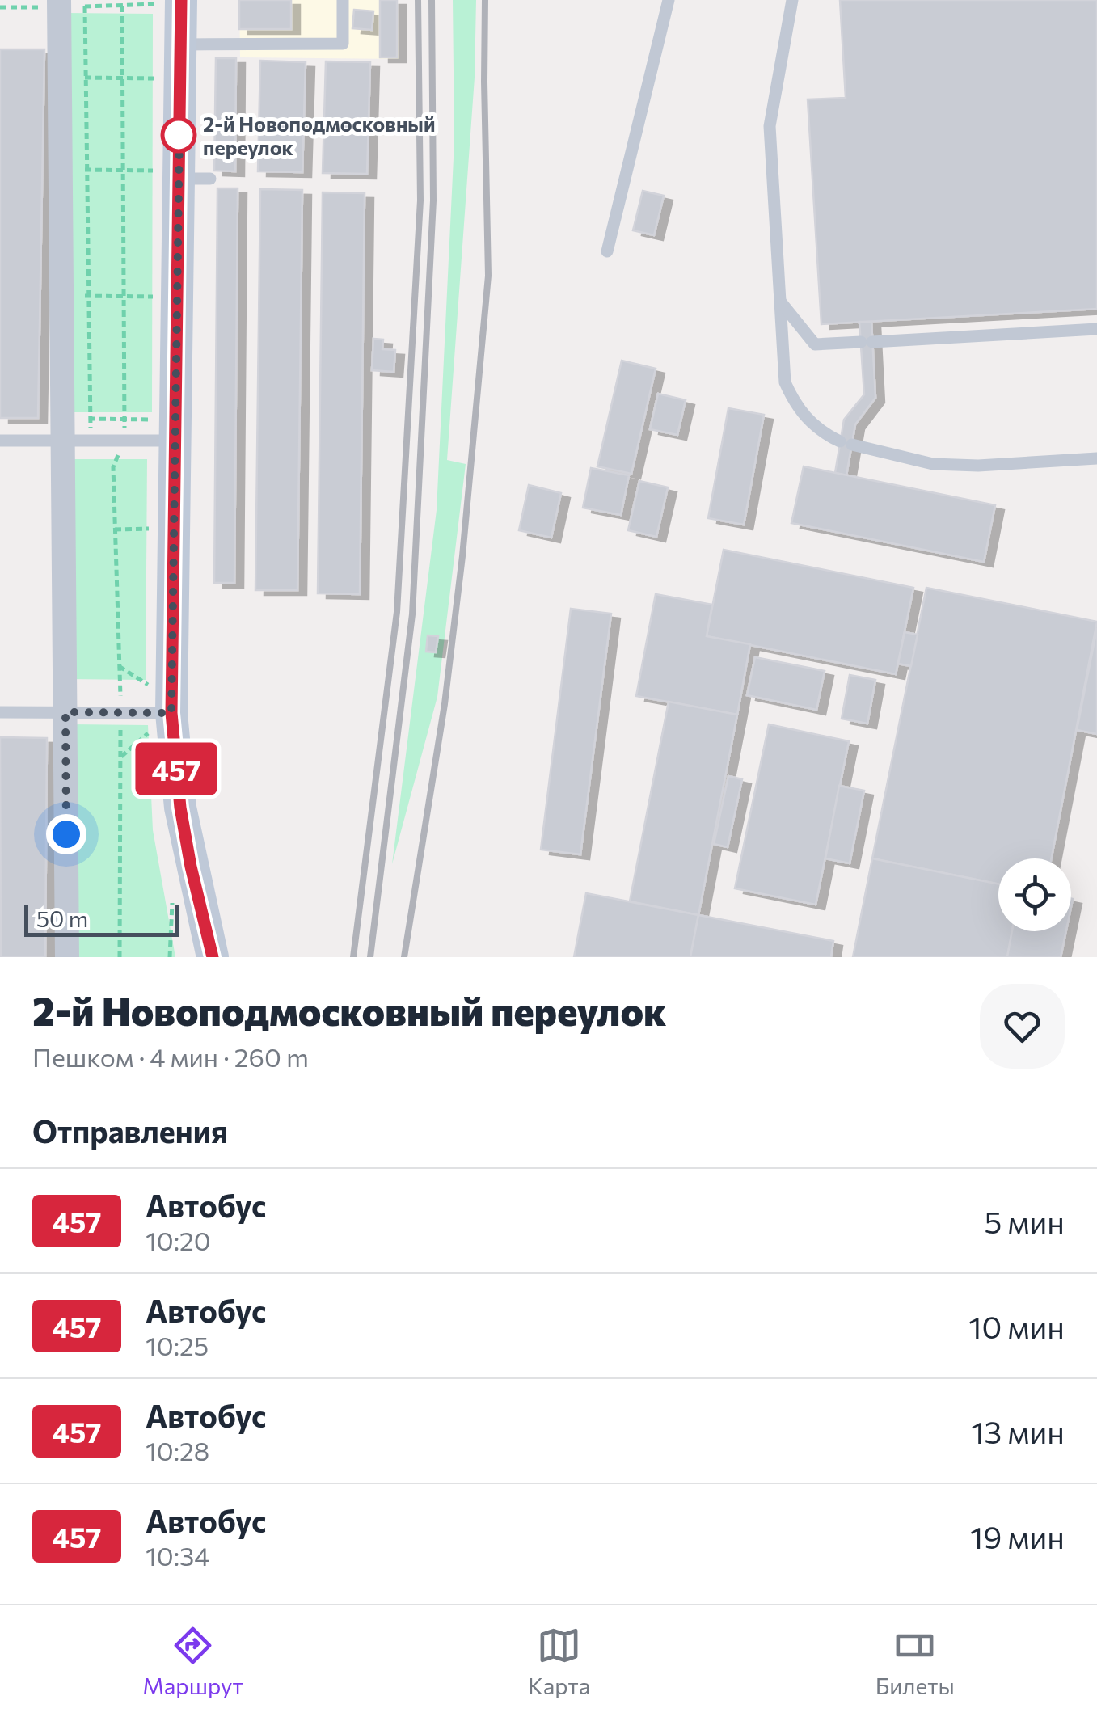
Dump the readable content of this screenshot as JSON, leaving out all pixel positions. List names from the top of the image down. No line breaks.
{"places":["2-й Новоподмосковный переулок"],"lines":["bus line 457"],"scale_bar":"50 m","page":{"on_map":"457","scale":"50 m","heading":[["2-й Новоподмосковный переулок","Пешком · 4 мин · 260 m"],"Отправления"],"list":[{"mark":"457","name":"Автобус","note":"10:20","value":"5 мин"},{"mark":"457","name":"Автобус","note":"10:25","value":"10 мин"},{"mark":"457","name":"Автобус","note":"10:28","value":"13 мин"},{"mark":"457","name":"Автобус","note":"10:34","value":"19 мин"}],"tabs":["Маршрут","Карта","Билеты"]}}
